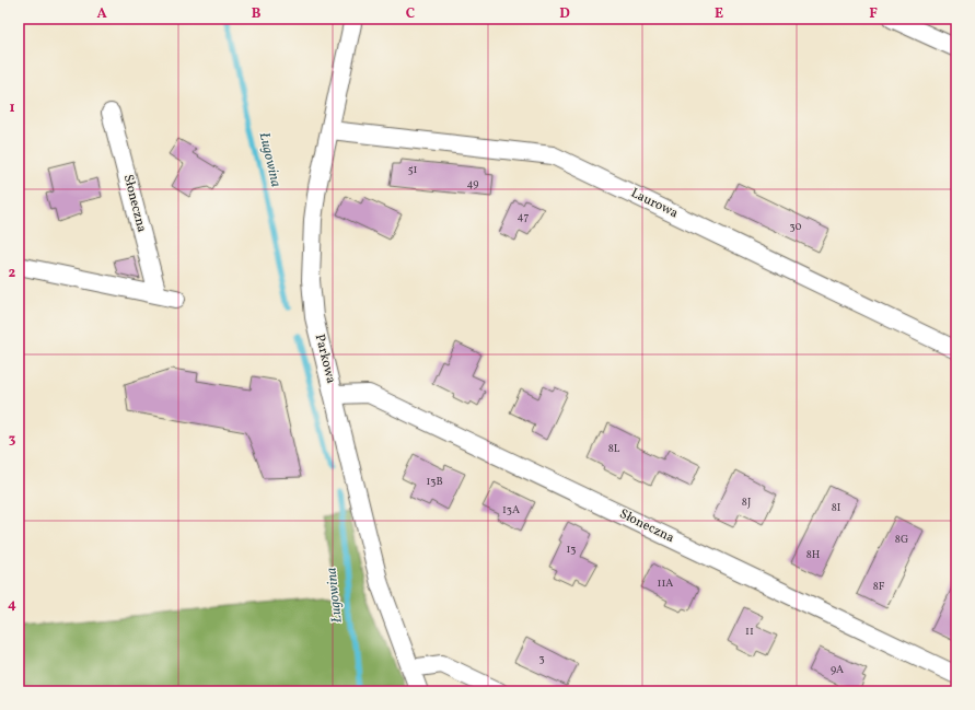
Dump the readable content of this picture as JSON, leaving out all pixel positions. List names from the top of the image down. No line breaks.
{"streets":{"street":["Słoneczna","Laurowa","Parkowa"]},"crossings":[["Słoneczna","Parkowa"],["Laurowa","Parkowa"]],"water":["Ługowina"],"house_numbers":["51","49","47","30","8L","13B","8J","8I","13A","8G","13","8H","11A","8F","11","3","9A"],"grid":{"columns":["A","B","C","D","E","F"],"rows":["1","2","3","4"]}}
